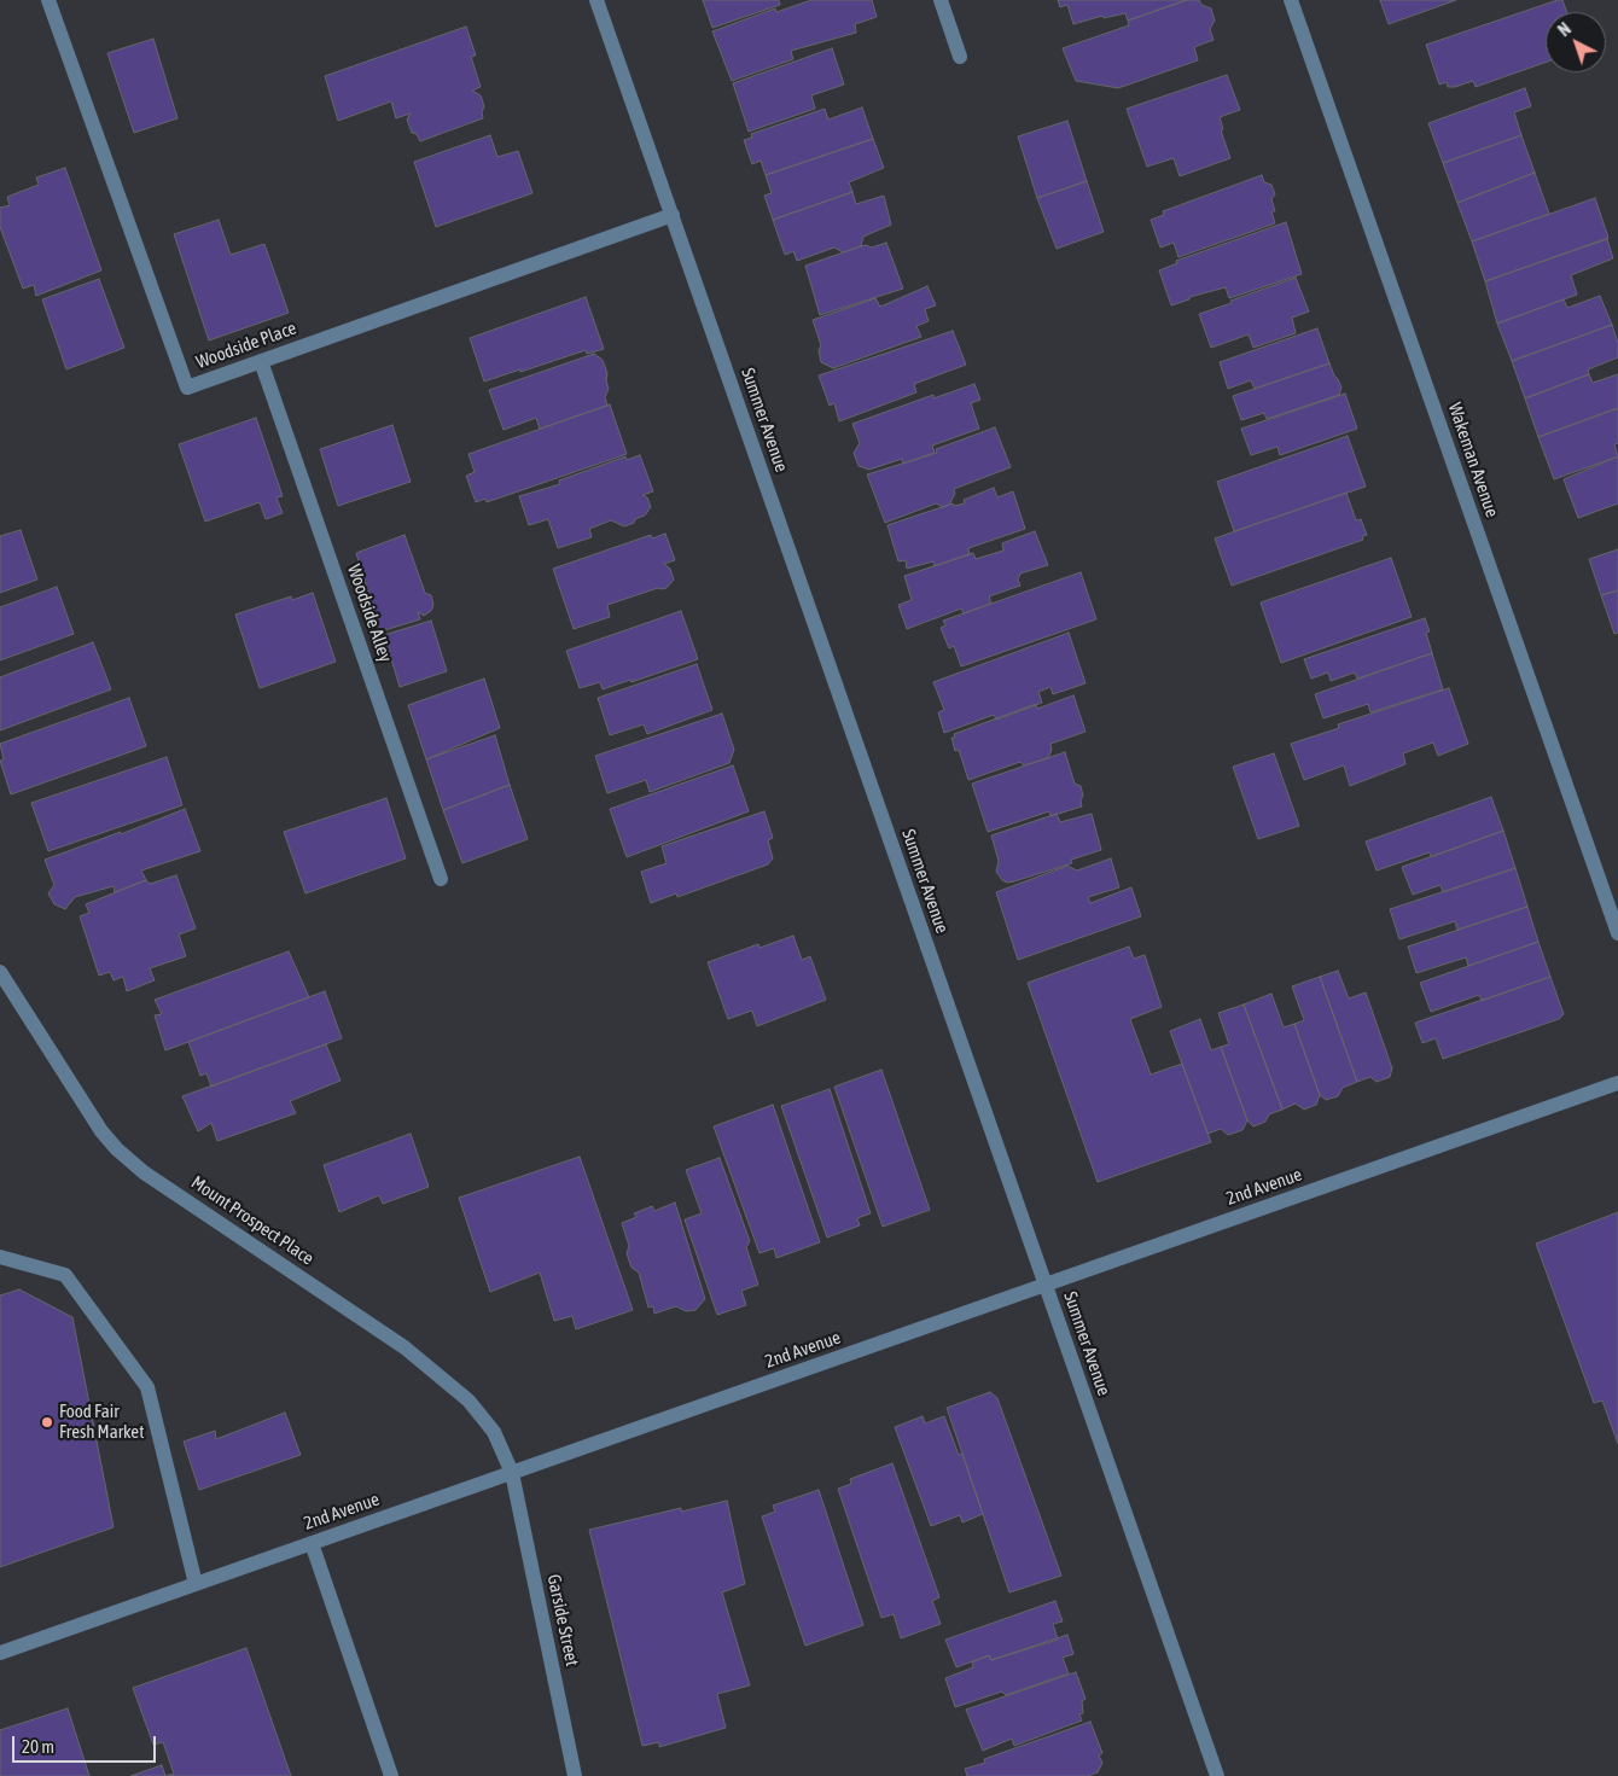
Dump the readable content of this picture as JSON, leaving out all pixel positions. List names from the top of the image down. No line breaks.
{"streets":{"street":["Woodside Place","Summer Avenue","Wakeman Avenue","Woodside Alley","2nd Avenue","Mount Prospect Place","Garside Street"]},"crossings":[["Woodside Place","Summer Avenue"],["Woodside Place","Woodside Alley"],["Summer Avenue","2nd Avenue"],["2nd Avenue","Mount Prospect Place"],["2nd Avenue","Garside Street"],["Mount Prospect Place","Garside Street"]],"places":["Food Fair Fresh Market"],"scale_bar":"20 m","north":"top left"}
